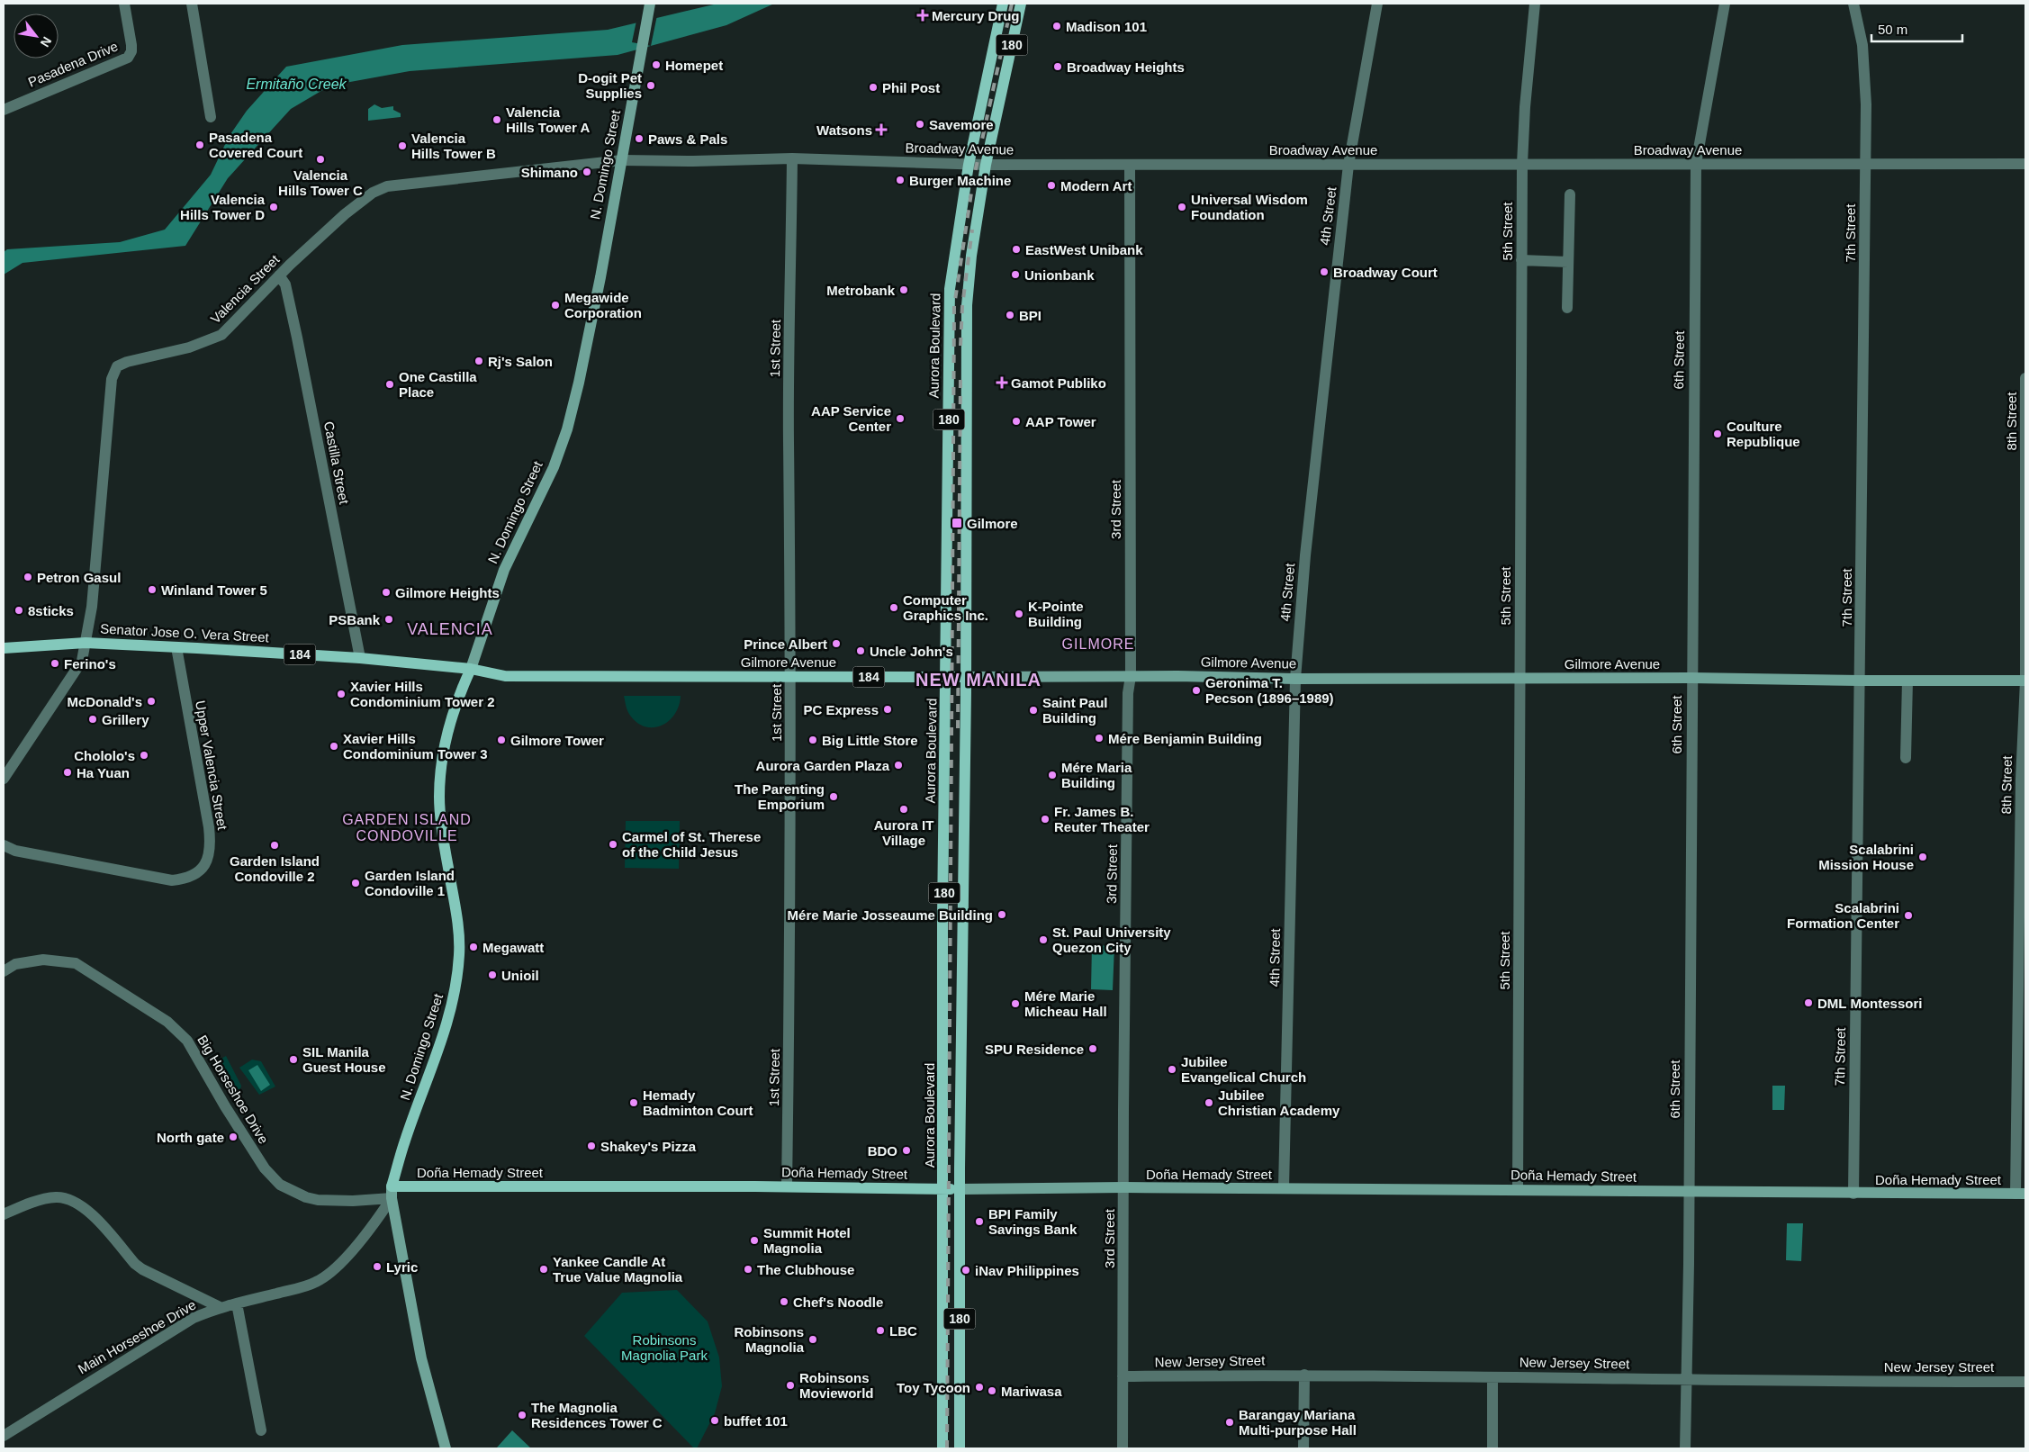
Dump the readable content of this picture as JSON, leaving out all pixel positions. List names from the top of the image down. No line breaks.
{"streets":{"main road":["180","N. Domingo Street","Aurora Boulevard","Senator Jose O. Vera Street","184","Gilmore Avenue","Doña Hemady Street"],"street":["Pasadena Drive","Broadway Avenue","4th Street","5th Street","7th Street","Valencia Street","1st Street","6th Street","8th Street","Castilla Street","3rd Street","Upper Valencia Street","Big Horseshoe Drive","Main Horseshoe Drive","New Jersey Street"]},"crossings":[["180","Broadway Avenue"],["180","Gilmore Avenue"],["180","Doña Hemady Street"],["Broadway Avenue","N. Domingo Street"],["Broadway Avenue","4th Street"],["Broadway Avenue","5th Street"],["Broadway Avenue","7th Street"],["Broadway Avenue","Valencia Street"],["Broadway Avenue","Aurora Boulevard"],["Broadway Avenue","1st Street"],["Broadway Avenue","6th Street"],["Broadway Avenue","3rd Street"],["N. Domingo Street","Valencia Street"],["N. Domingo Street","Senator Jose O. Vera Street"],["N. Domingo Street","Gilmore Avenue"],["N. Domingo Street","Big Horseshoe Drive"],["N. Domingo Street","Doña Hemady Street"],["N. Domingo Street","Main Horseshoe Drive"],["4th Street","Gilmore Avenue"],["4th Street","Doña Hemady Street"],["5th Street","Gilmore Avenue"],["5th Street","Doña Hemady Street"],["7th Street","Gilmore Avenue"],["7th Street","Doña Hemady Street"],["Valencia Street","Castilla Street"],["Valencia Street","Senator Jose O. Vera Street"],["Aurora Boulevard","Gilmore Avenue"],["Aurora Boulevard","Doña Hemady Street"],["1st Street","Gilmore Avenue"],["1st Street","Doña Hemady Street"],["6th Street","Gilmore Avenue"],["6th Street","Doña Hemady Street"],["6th Street","New Jersey Street"],["8th Street","Gilmore Avenue"],["8th Street","Doña Hemady Street"],["Castilla Street","Senator Jose O. Vera Street"],["3rd Street","Gilmore Avenue"],["3rd Street","Doña Hemady Street"],["3rd Street","New Jersey Street"],["Senator Jose O. Vera Street","Gilmore Avenue"],["Senator Jose O. Vera Street","Upper Valencia Street"],["Big Horseshoe Drive","Doña Hemady Street"],["Big Horseshoe Drive","Main Horseshoe Drive"],["Doña Hemady Street","Main Horseshoe Drive"]],"districts":["VALENCIA","GILMORE","NEW MANILA","GARDEN ISLAND CONDOVILLE"],"water":["Ermitaño Creek"],"parks":["Robinsons Magnolia Park"],"places":{"health":["Mercury Drug","Watsons","Gamot Publiko"],"other":["Madison 101","Homepet","Broadway Heights","D-ogit Pet Supplies","Phil Post","Valencia Hills Tower A","Savemore","Paws & Pals","Pasadena Covered Court","Valencia Hills Tower B","Valencia Hills Tower C","Shimano","Burger Machine","Modern Art","Valencia Hills Tower D","Universal Wisdom Foundation","EastWest Unibank","Broadway Court","Unionbank","Metrobank","Megawide Corporation","BPI","Rj's Salon","One Castilla Place","AAP Service Center","AAP Tower","Coulture Republique","Petron Gasul","Winland Tower 5","Gilmore Heights","Computer Graphics Inc.","8sticks","K-Pointe Building","PSBank","Prince Albert","Uncle John's","Ferino's","Geronima T. Pecson (1896–1989)","Xavier Hills Condominium Tower 2","McDonald's","PC Express","Saint Paul Building","Grillery","Mére Benjamin Building","Gilmore Tower","Big Little Store","Xavier Hills Condominium Tower 3","Chololo's","Aurora Garden Plaza","Ha Yuan","Mére Maria Building","The Parenting Emporium","Aurora IT Village","Fr. James B. Reuter Theater","Carmel of St. Therese of the Child Jesus","Garden Island Condoville 2","Scalabrini Mission House","Garden Island Condoville 1","Mére Marie Josseaume Building","Scalabrini Formation Center","St. Paul University Quezon City","Megawatt","Unioil","DML Montessori","Mére Marie Micheau Hall","SPU Residence","SIL Manila Guest House","Jubilee Evangelical Church","Hemady Badminton Court","Jubilee Christian Academy","North gate","Shakey's Pizza","BDO","BPI Family Savings Bank","Summit Hotel Magnolia","Lyric","Yankee Candle At True Value Magnolia","The Clubhouse","iNav Philippines","Chef's Noodle","LBC","Robinsons Magnolia","Robinsons Movieworld","Toy Tycoon","Mariwasa","The Magnolia Residences Tower C","buffet 101","Barangay Mariana Multi-purpose Hall"],"transit":["Gilmore"]},"scale_bar":"50 m","north":"bottom right"}
